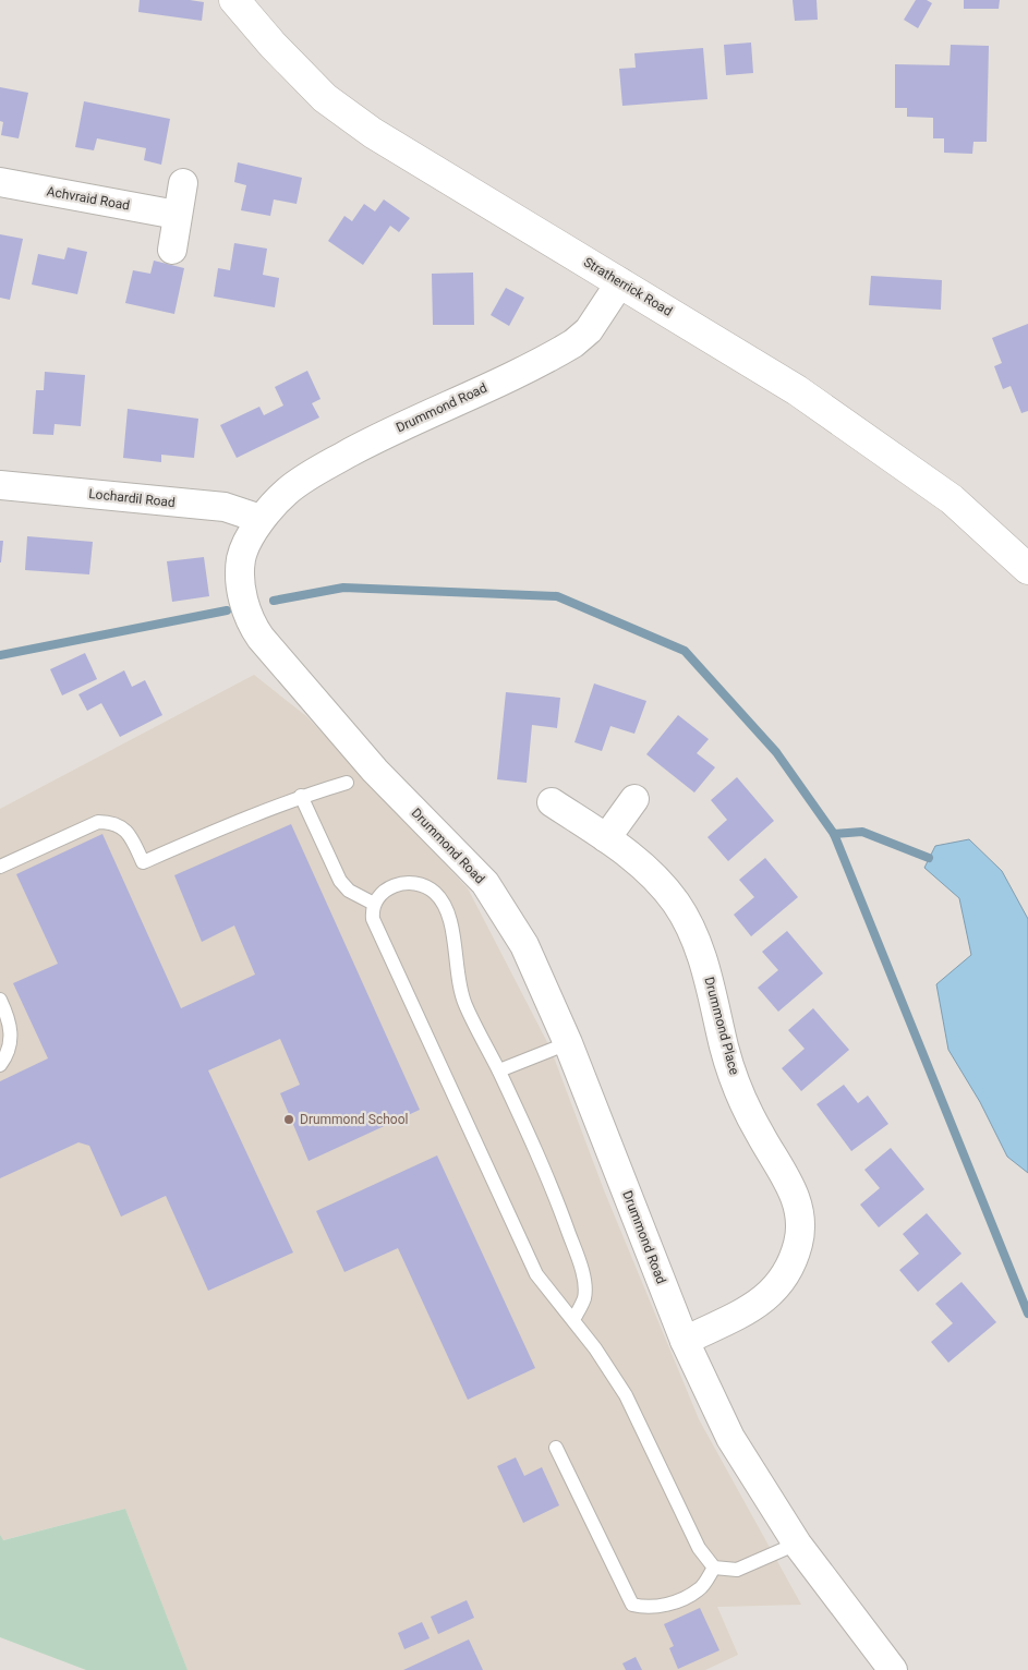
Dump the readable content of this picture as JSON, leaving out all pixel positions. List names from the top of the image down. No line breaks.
{"streets":{"street":["Achvraid Road","Stratherrick Road","Drummond Road","Lochardil Road","Drummond Place"]},"crossings":[["Stratherrick Road","Drummond Road"],["Drummond Road","Lochardil Road"],["Drummond Road","Drummond Place"]],"places":["Drummond School"]}
